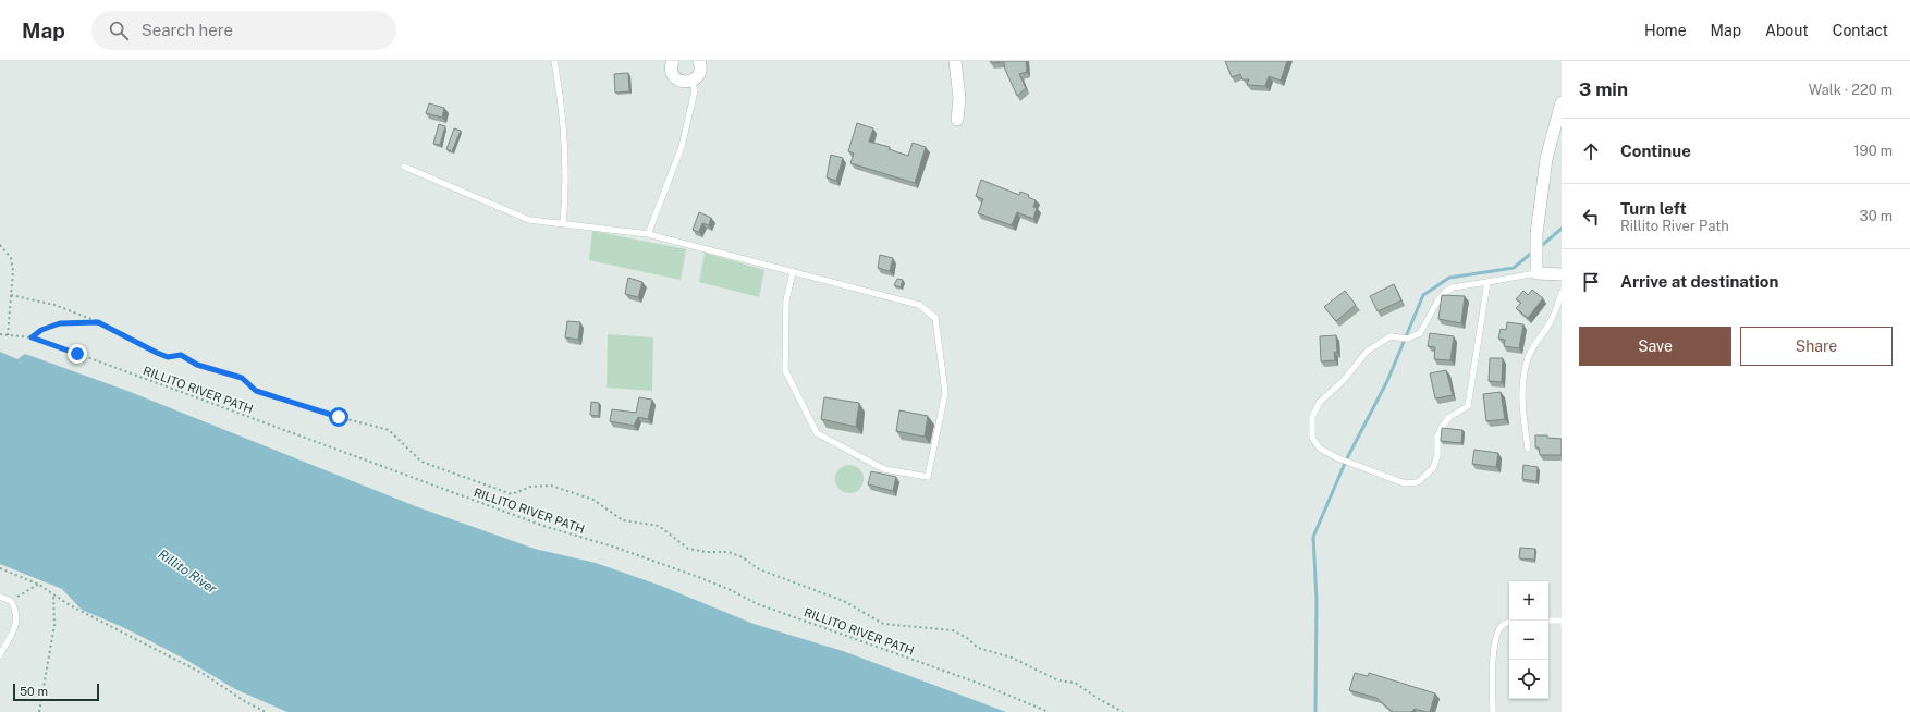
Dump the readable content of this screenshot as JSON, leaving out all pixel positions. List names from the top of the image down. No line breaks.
{"streets":{"path":["RILLITO RIVER PATH"]},"water":["Rillito River"],"scale_bar":"50 m","page":{"header":"Map","search":"Search here","nav":["Home","Map","About","Contact"],"heading":["3 min","Walk · 220 m"],"list":[["Continue","190 m"],["Turn left","Rillito River Path","30 m"],"Arrive at destination"],"buttons":["Save","Share"],"map_buttons":["+","−"],"scale":"50 m"}}
